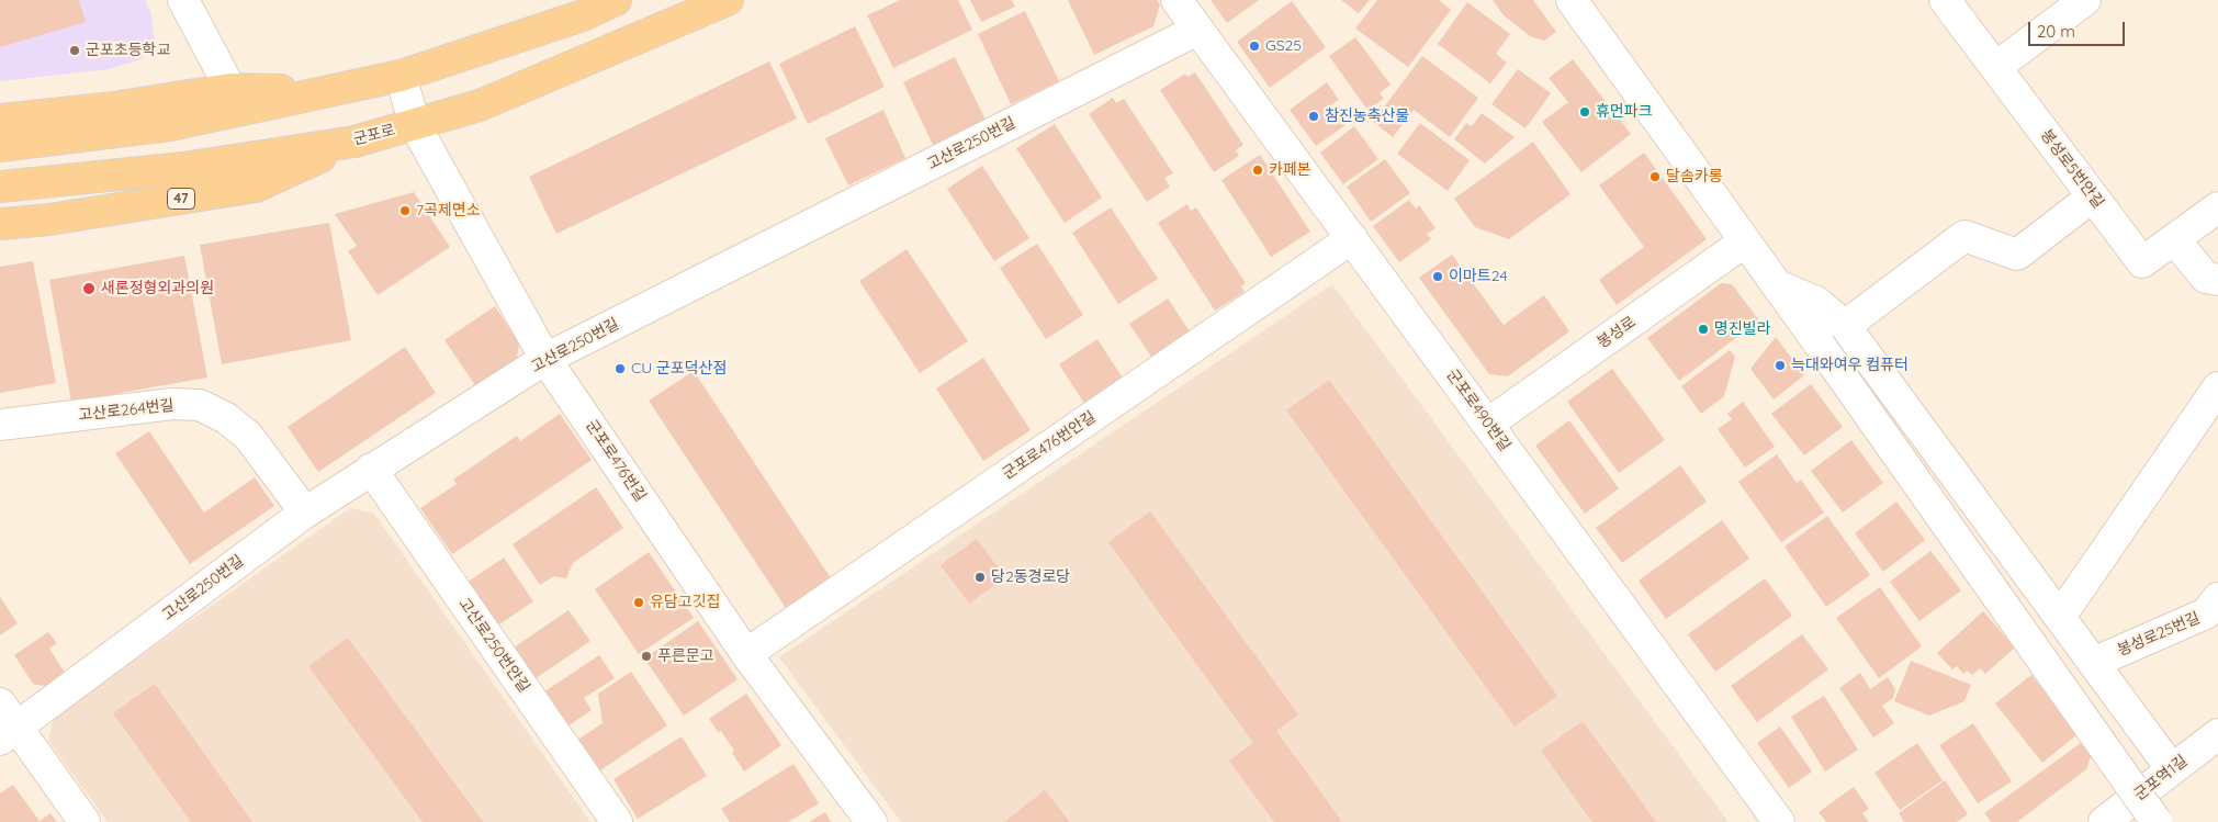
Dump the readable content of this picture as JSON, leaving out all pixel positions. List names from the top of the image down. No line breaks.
{"streets":{"main road":["군포로","47"],"street":["고산로250번길","봉성로5번안길","봉성로","고산로264번길","군포로490번길","군포로476번안길","군포로476번길","봉성로25번길","고산로250번안길","군포역1길"]},"crossings":[["군포로","47"],["군포로","군포로476번길"],["고산로250번길","고산로264번길"],["고산로250번길","군포로490번길"],["고산로250번길","군포로476번길"],["고산로250번길","고산로250번안길"],["봉성로","군포로490번길"],["군포로490번길","군포로476번안길"],["군포로476번안길","군포로476번길"]],"places":["GS25","군포초등학교","휴먼파크","참진농축산물","카페본","달솜카롱","7곡제면소","이마트24","새론정형외과의원","명진빌라","늑대와여우 컴퓨터","CU 군포덕산점","당2동경로당","유담고깃집","푸른문고"],"scale_bar":"20 m"}
